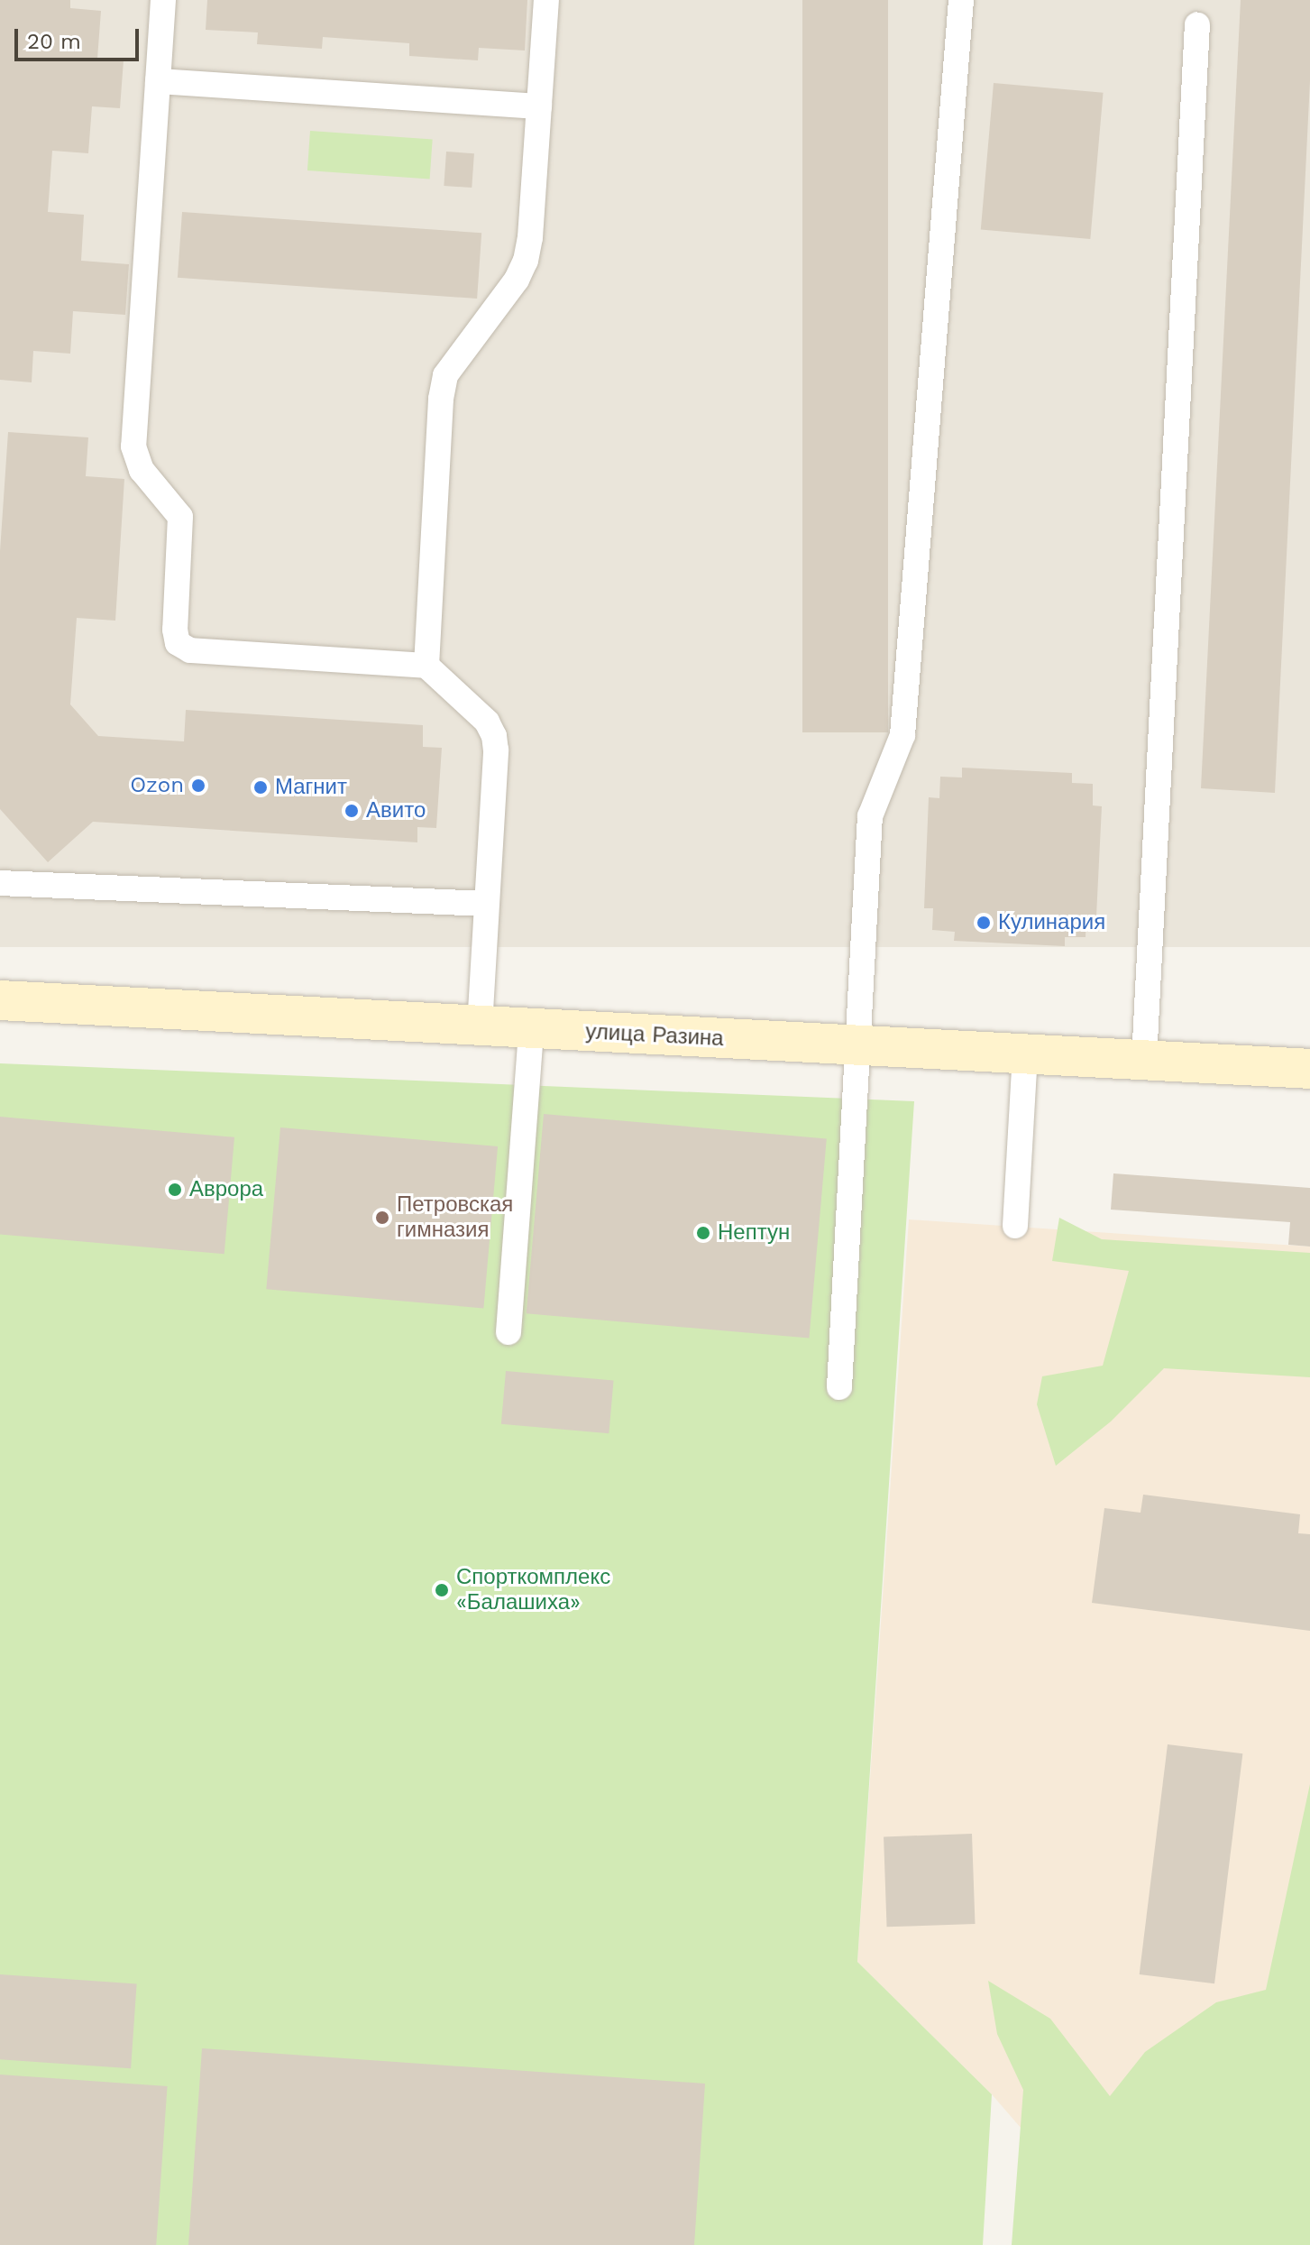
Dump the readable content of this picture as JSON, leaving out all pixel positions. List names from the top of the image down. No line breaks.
{"streets":{"main road":["улица Разина"]},"places":["Ozon","Магнит","Авито","Кулинария","Аврора","Петровская гимназия","Нептун","Спорткомплекс «Балашиха»"],"scale_bar":"20 m"}
